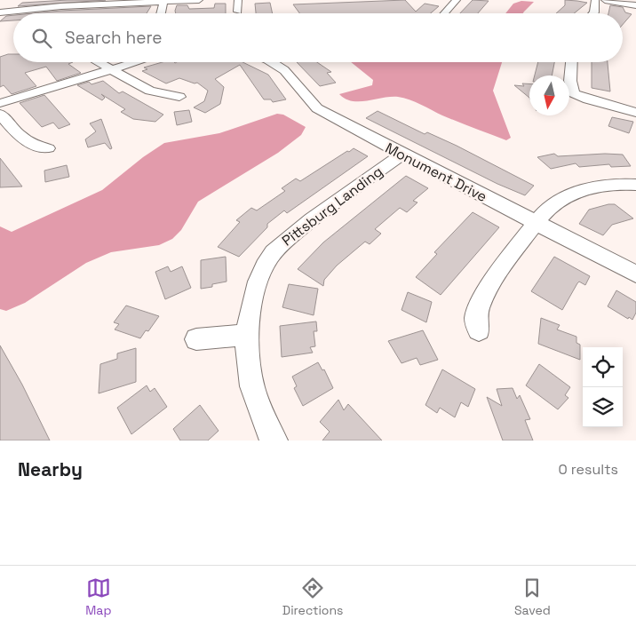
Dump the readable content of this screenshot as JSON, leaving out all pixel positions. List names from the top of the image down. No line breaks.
{"streets":{"street":["Monument Drive","Pittsburg Landing"]},"crossings":[["Monument Drive","Pittsburg Landing"]],"north":"bottom","page":{"search":"Search here","heading":["Nearby","0 results"],"nav":["Map","Directions","Saved"]}}
